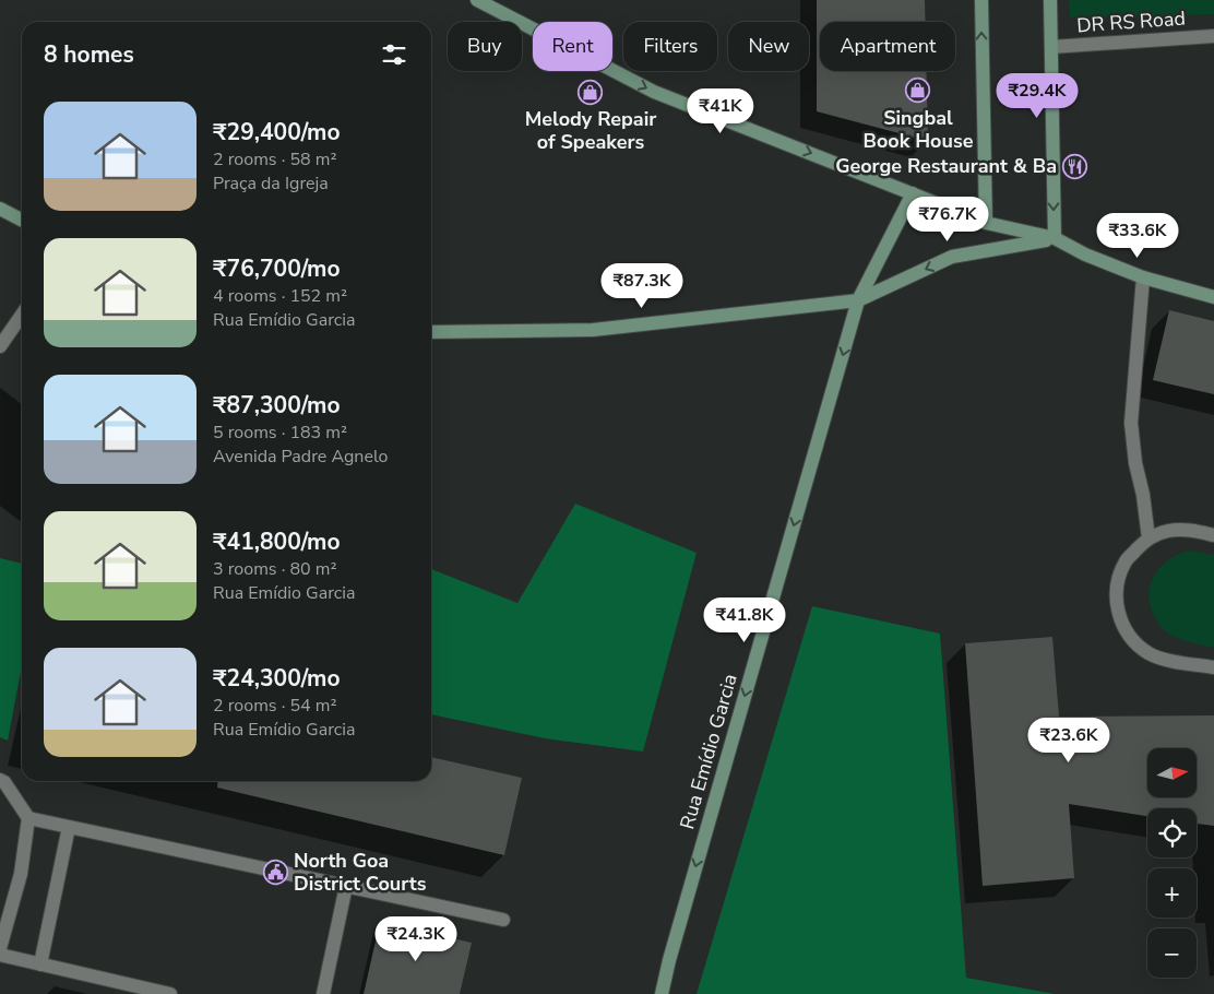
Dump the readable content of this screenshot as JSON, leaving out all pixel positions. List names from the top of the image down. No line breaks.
{"streets":{"main road":["Rua Emídio Garcia"],"street":["DR RS Road"]},"one_way":["Rua Emídio Garcia"],"places":{"shop":["Singbal Book House","Melody Repair of Speakers"],"restaurant":["George Restaurant & Ba"],"public building":["North Goa District Courts"]},"north":"right","page":{"chip":["Buy","Rent","Filters","New","Apartment"],"heading":"8 homes","price":["₹29.4K","₹41K","₹76.7K","₹33.6K","₹87.3K","₹41.8K","₹23.6K","₹24.3K"],"list":[{"name":"₹29,400/mo","note":"2 rooms · 58 m² · Praça da Igreja"},{"name":"₹76,700/mo","note":"4 rooms · 152 m² · Rua Emídio Garcia"},{"name":"₹87,300/mo","note":"5 rooms · 183 m² · Avenida Padre Agnelo"},{"name":"₹41,800/mo","note":"3 rooms · 80 m² · Rua Emídio Garcia"},{"name":"₹24,300/mo","note":"2 rooms · 54 m² · Rua Emídio Garcia"}],"map_buttons":["+","−"]}}
